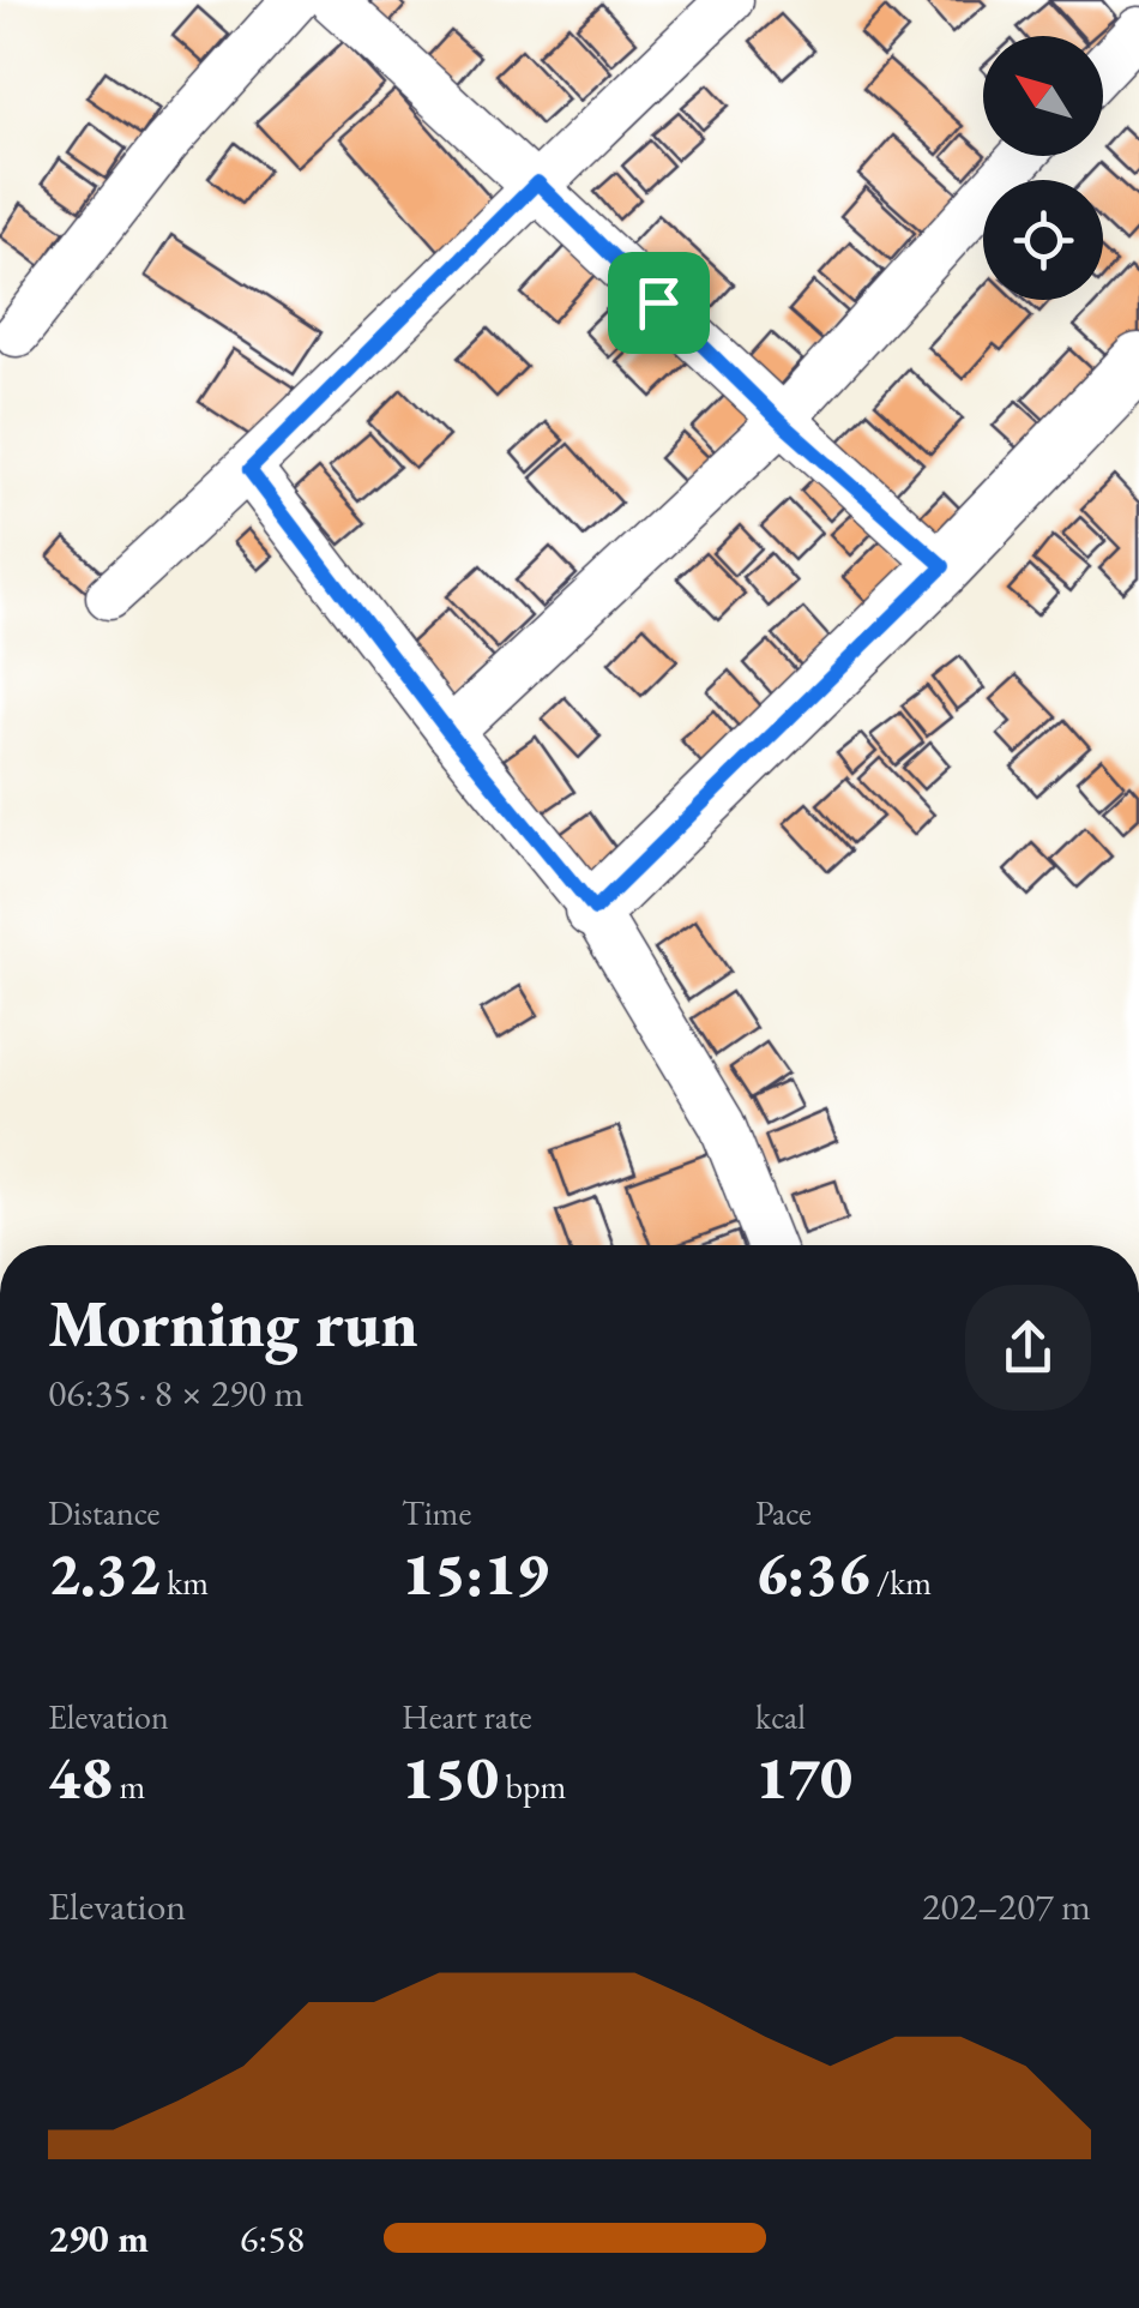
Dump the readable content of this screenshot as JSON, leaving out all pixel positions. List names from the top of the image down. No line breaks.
{"north":"top left","page":{"heading":["Morning run","06:35 · 8 × 290 m"],"stats":[["Distance","2.32 km"],["Time","15:19"],["Pace","6:36 /km"],["Elevation","48 m"],["Heart rate","150 bpm"],["kcal","170"]],"chart":["Elevation","202–207 m"],"list":[{"name":"290 m","note":"6:58"}]}}
